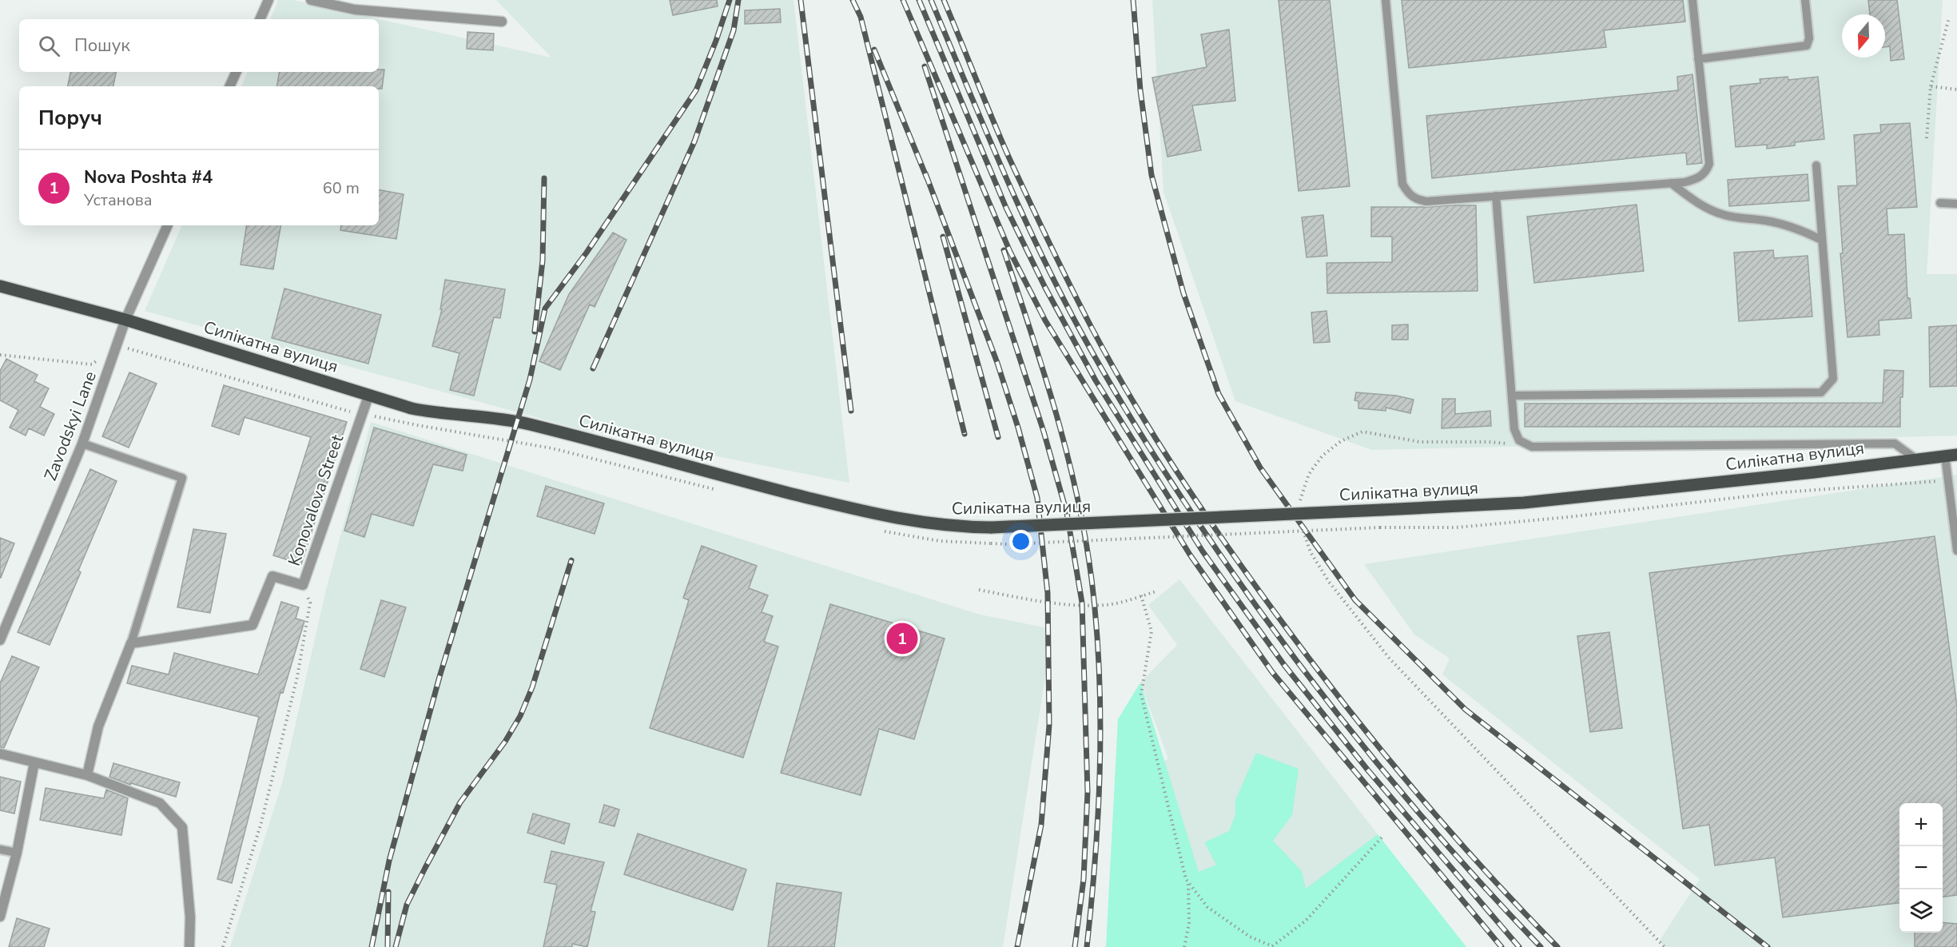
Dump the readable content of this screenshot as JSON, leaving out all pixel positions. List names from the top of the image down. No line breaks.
{"streets":{"main road":["Силікатна вулиця"],"street":["Zavodskyi Lane","Konovalova Street"]},"crossings":[["Силікатна вулиця","Zavodskyi Lane"],["Силікатна вулиця","Konovalova Street"]],"north":"bottom","page":{"search":"Пошук","heading":"Поруч","list":[{"mark":"1","name":"Nova Poshta #4","note":"Установа","value":"60 m"}],"pins":"1","map_buttons":["+","−"]}}
